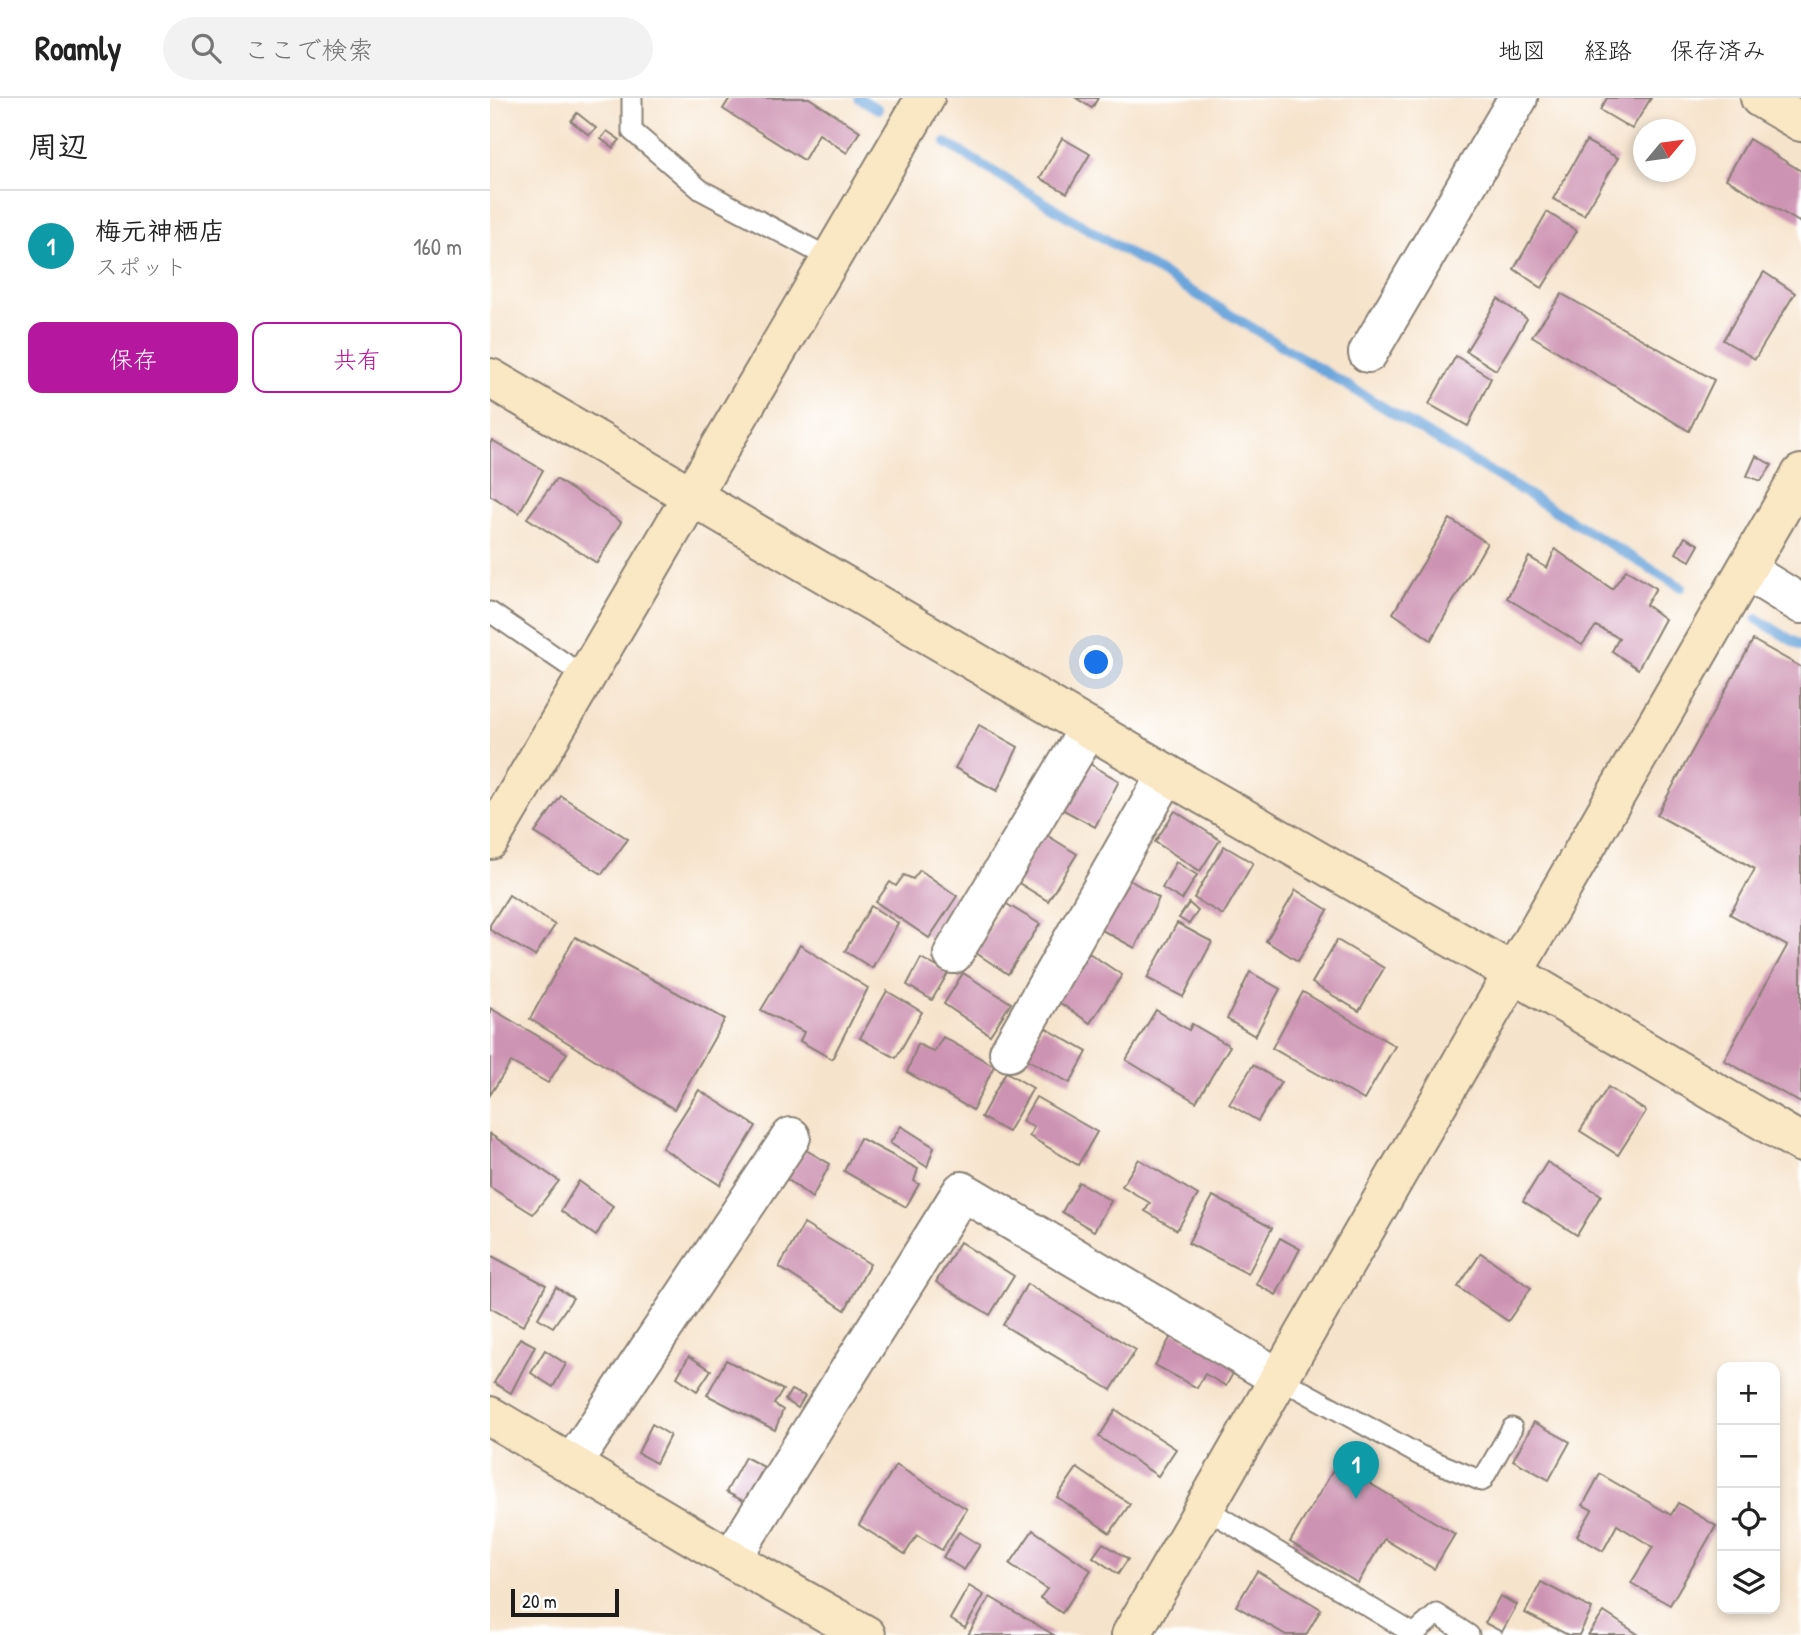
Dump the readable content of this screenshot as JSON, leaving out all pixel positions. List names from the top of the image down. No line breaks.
{"scale_bar":"20 m","north":"top right","page":{"header":"Roamly","search":"ここで検索","nav":["地図","経路","保存済み"],"heading":"周辺","list":[{"mark":"1","name":"梅元神栖店","note":"スポット","value":"160 m"}],"buttons":["保存","共有"],"map_buttons":["+","−"],"pins":"1","scale":"20 m"}}
